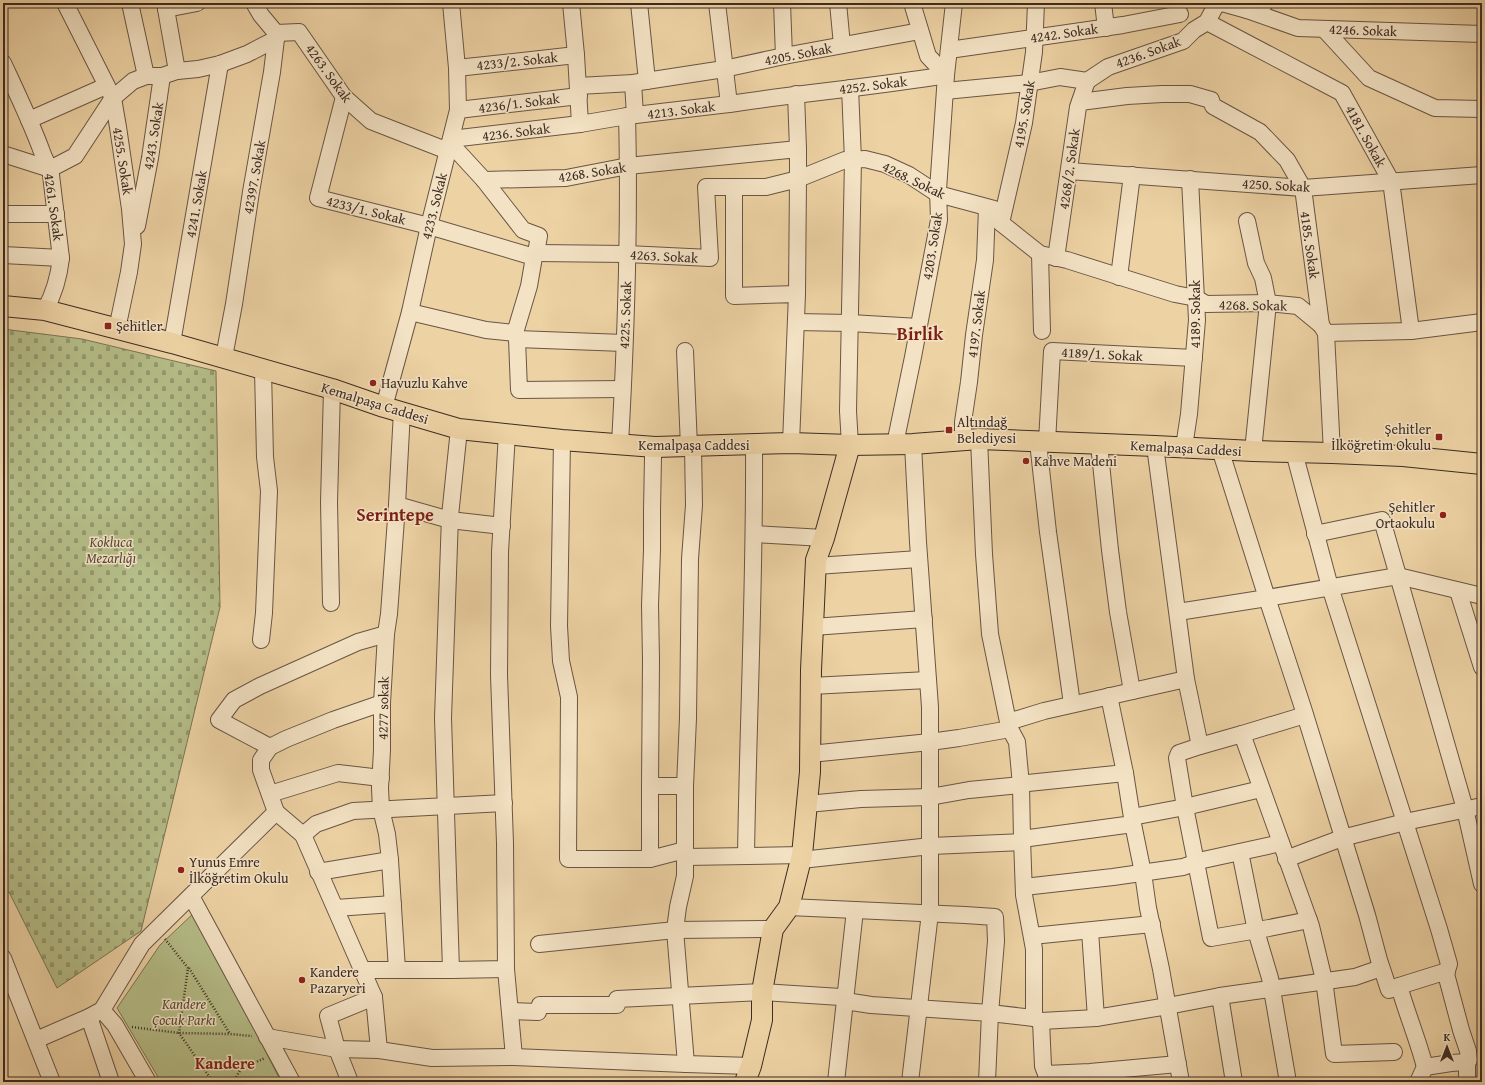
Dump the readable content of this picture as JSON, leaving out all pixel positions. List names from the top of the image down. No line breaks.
{"streets":{"main road":["Kemalpaşa Caddesi"],"street":["4246. Sokak","4242. Sokak","4236. Sokak","4205. Sokak","4233/2. Sokak","4263. Sokak","4252. Sokak","4236/1. Sokak","4213. Sokak","4195. Sokak","4243. Sokak","4181. Sokak","4255. Sokak","4268/2. Sokak","4268. Sokak","42397. Sokak","4250. Sokak","4241. Sokak","4233. Sokak","4261. Sokak","4233/1. Sokak","4185. Sokak","4203. Sokak","4189. Sokak","4225. Sokak","4197. Sokak","4189/1. Sokak","4277 sokak"]},"crossings":[["4242. Sokak","4195. Sokak"],["4236. Sokak","4263. Sokak"],["4236. Sokak","4181. Sokak"],["4236. Sokak","4268/2. Sokak"],["4236. Sokak","4233. Sokak"],["4205. Sokak","4236/1. Sokak"],["4205. Sokak","4213. Sokak"],["4205. Sokak","4225. Sokak"],["4233/2. Sokak","4233. Sokak"],["4263. Sokak","4268. Sokak"],["4263. Sokak","42397. Sokak"],["4263. Sokak","4233. Sokak"],["4263. Sokak","4233/1. Sokak"],["4263. Sokak","4225. Sokak"],["4252. Sokak","4213. Sokak"],["4252. Sokak","4203. Sokak"],["4236/1. Sokak","4233. Sokak"],["4236/1. Sokak","4225. Sokak"],["4213. Sokak","4225. Sokak"],["4195. Sokak","4268. Sokak"],["4243. Sokak","4255. Sokak"],["4181. Sokak","4250. Sokak"],["4255. Sokak","Kemalpaşa Caddesi"],["4268/2. Sokak","4268. Sokak"],["4268/2. Sokak","4250. Sokak"],["4268/2. Sokak","4185. Sokak"],["4268. Sokak","4185. Sokak"],["4268. Sokak","4203. Sokak"],["4268. Sokak","4189. Sokak"],["4268. Sokak","4225. Sokak"],["4268. Sokak","4197. Sokak"],["42397. Sokak","Kemalpaşa Caddesi"],["4250. Sokak","4185. Sokak"],["4250. Sokak","4189. Sokak"],["4241. Sokak","Kemalpaşa Caddesi"],["4233. Sokak","4233/1. Sokak"],["4233. Sokak","Kemalpaşa Caddesi"],["4233. Sokak","4277 sokak"],["4261. Sokak","Kemalpaşa Caddesi"],["4185. Sokak","Kemalpaşa Caddesi"],["4203. Sokak","Kemalpaşa Caddesi"],["4189. Sokak","4189/1. Sokak"],["4189. Sokak","Kemalpaşa Caddesi"],["4225. Sokak","Kemalpaşa Caddesi"],["4197. Sokak","Kemalpaşa Caddesi"],["4189/1. Sokak","Kemalpaşa Caddesi"],["Kemalpaşa Caddesi","4277 sokak"]],"districts":["Birlik","Serintepe","Kandere"],"parks":["Kokluca Mezarlığı","Kandere Çocuk Parkı"],"places":{"transit":["Şehitler","Altındağ Belediyesi","Şehitler İlköğretim Okulu"],"other":["Havuzlu Kahve","Kahve Madeni","Şehitler Ortaokulu","Yunus Emre İlköğretim Okulu","Kandere Pazaryeri"]},"north":"top"}
